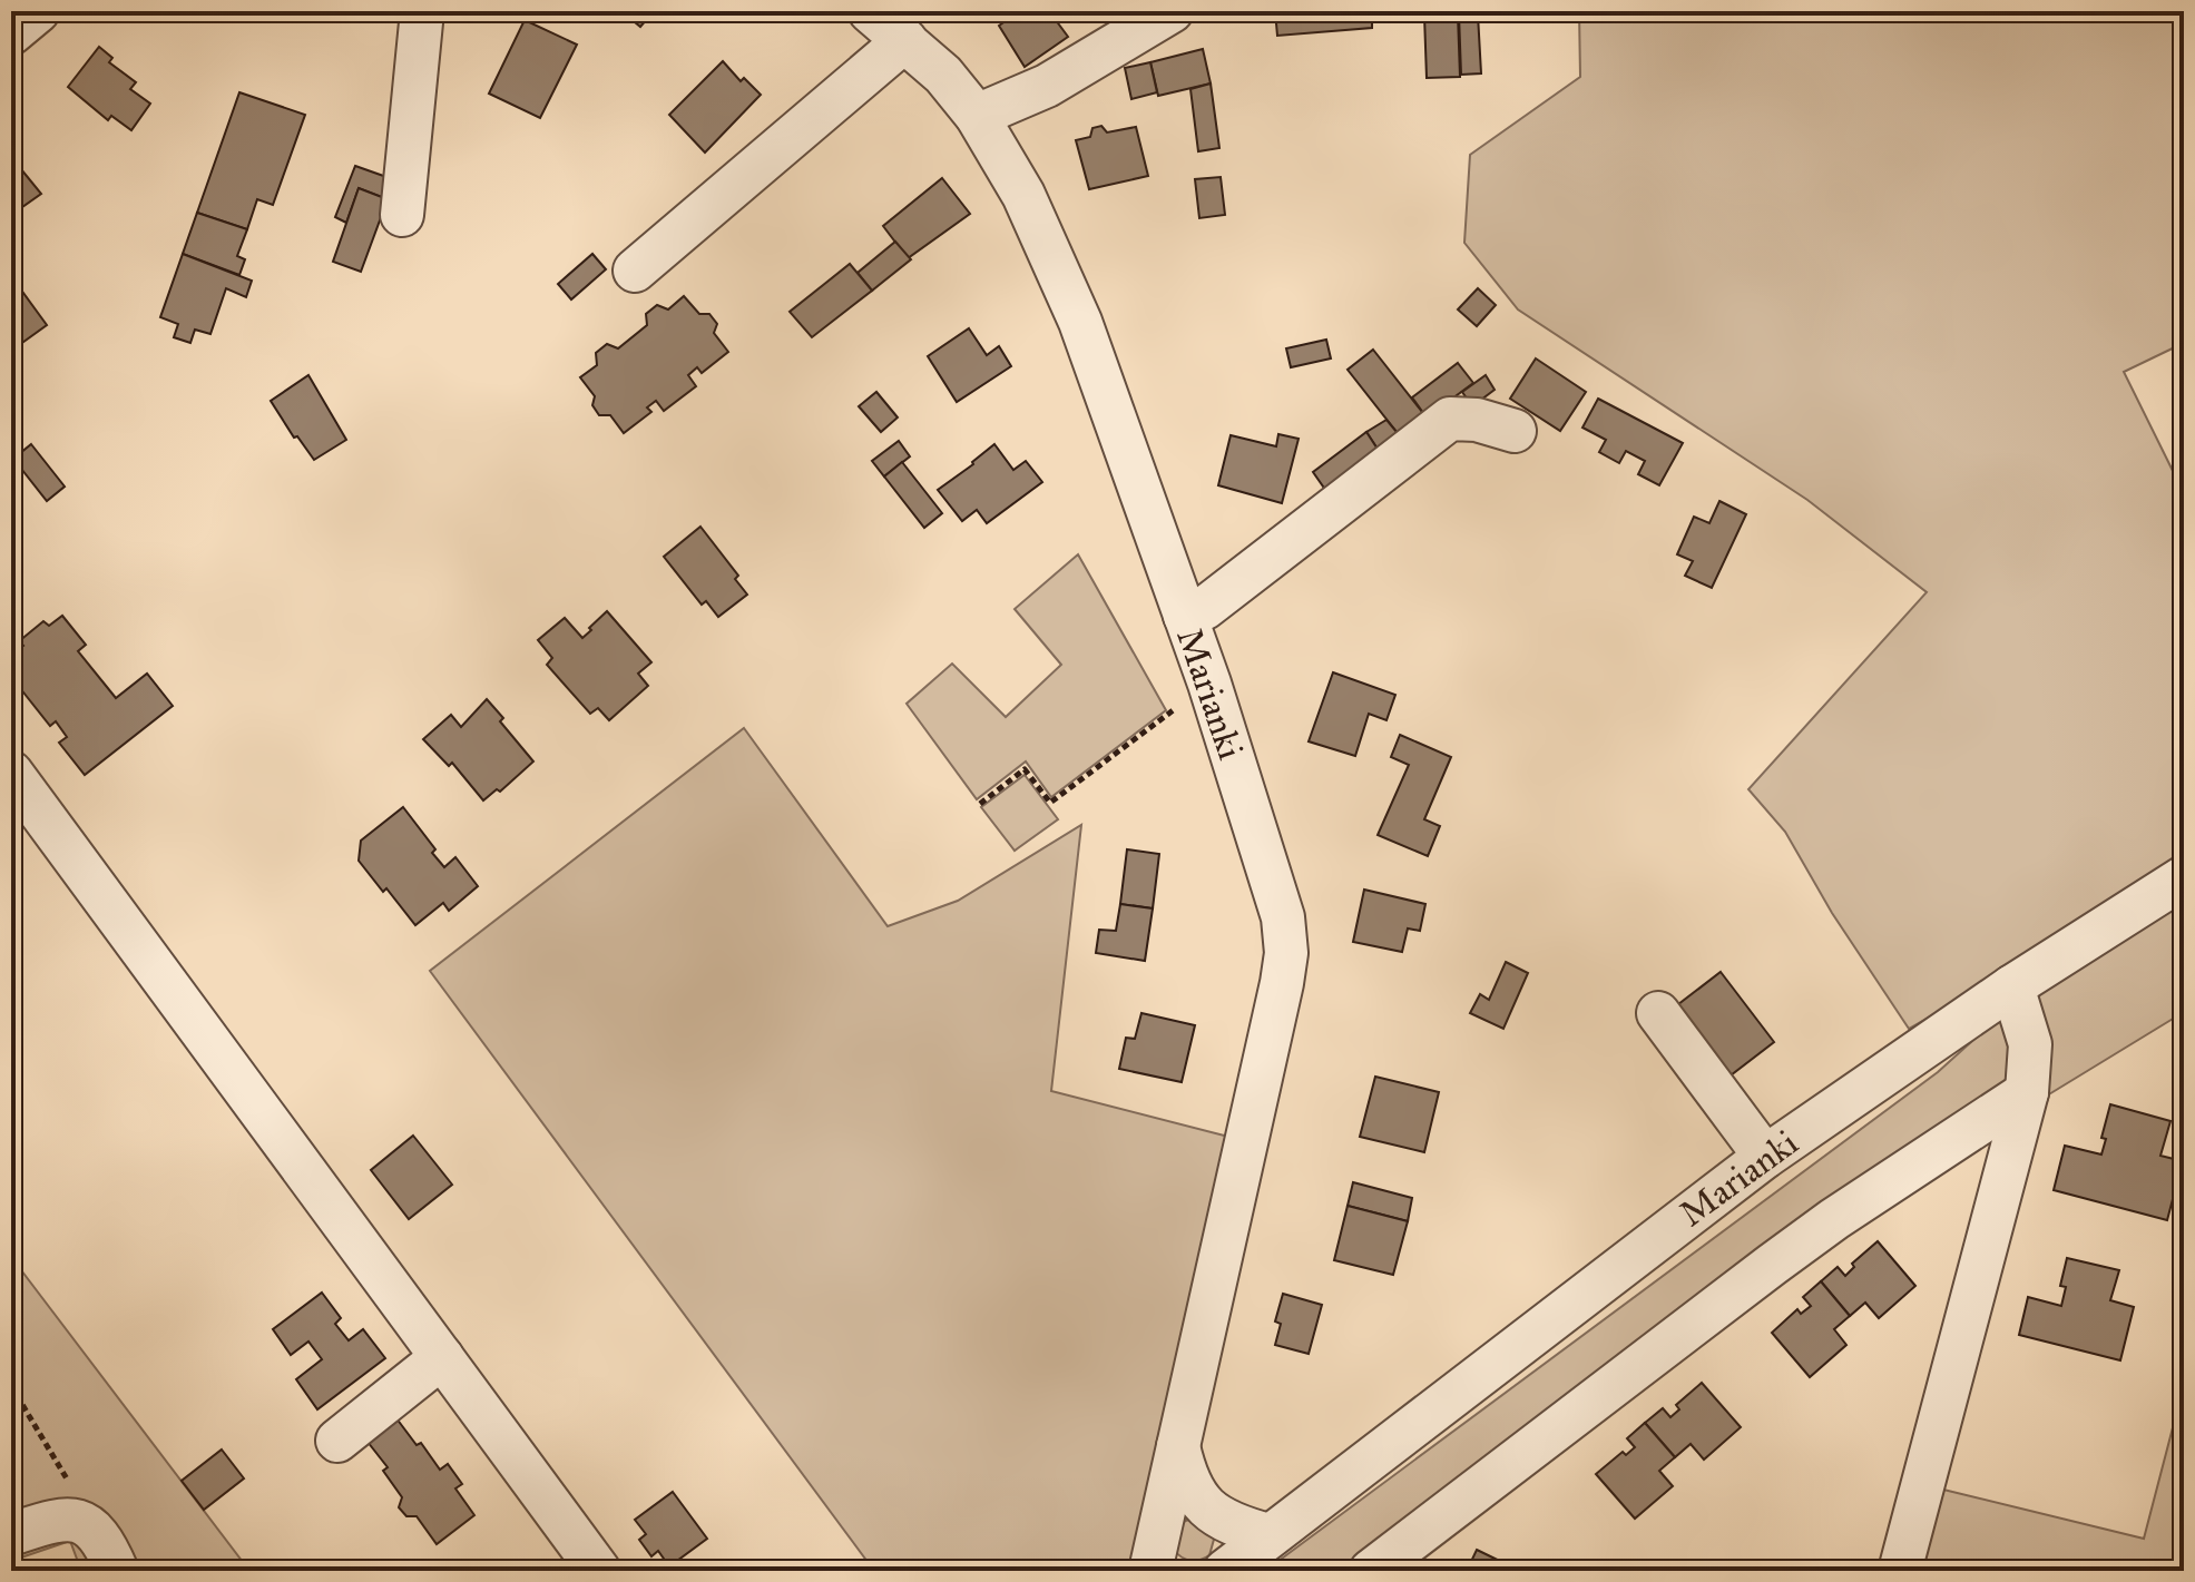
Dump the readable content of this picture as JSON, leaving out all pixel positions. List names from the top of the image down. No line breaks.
{"streets":{"street":["Marianki"]}}
